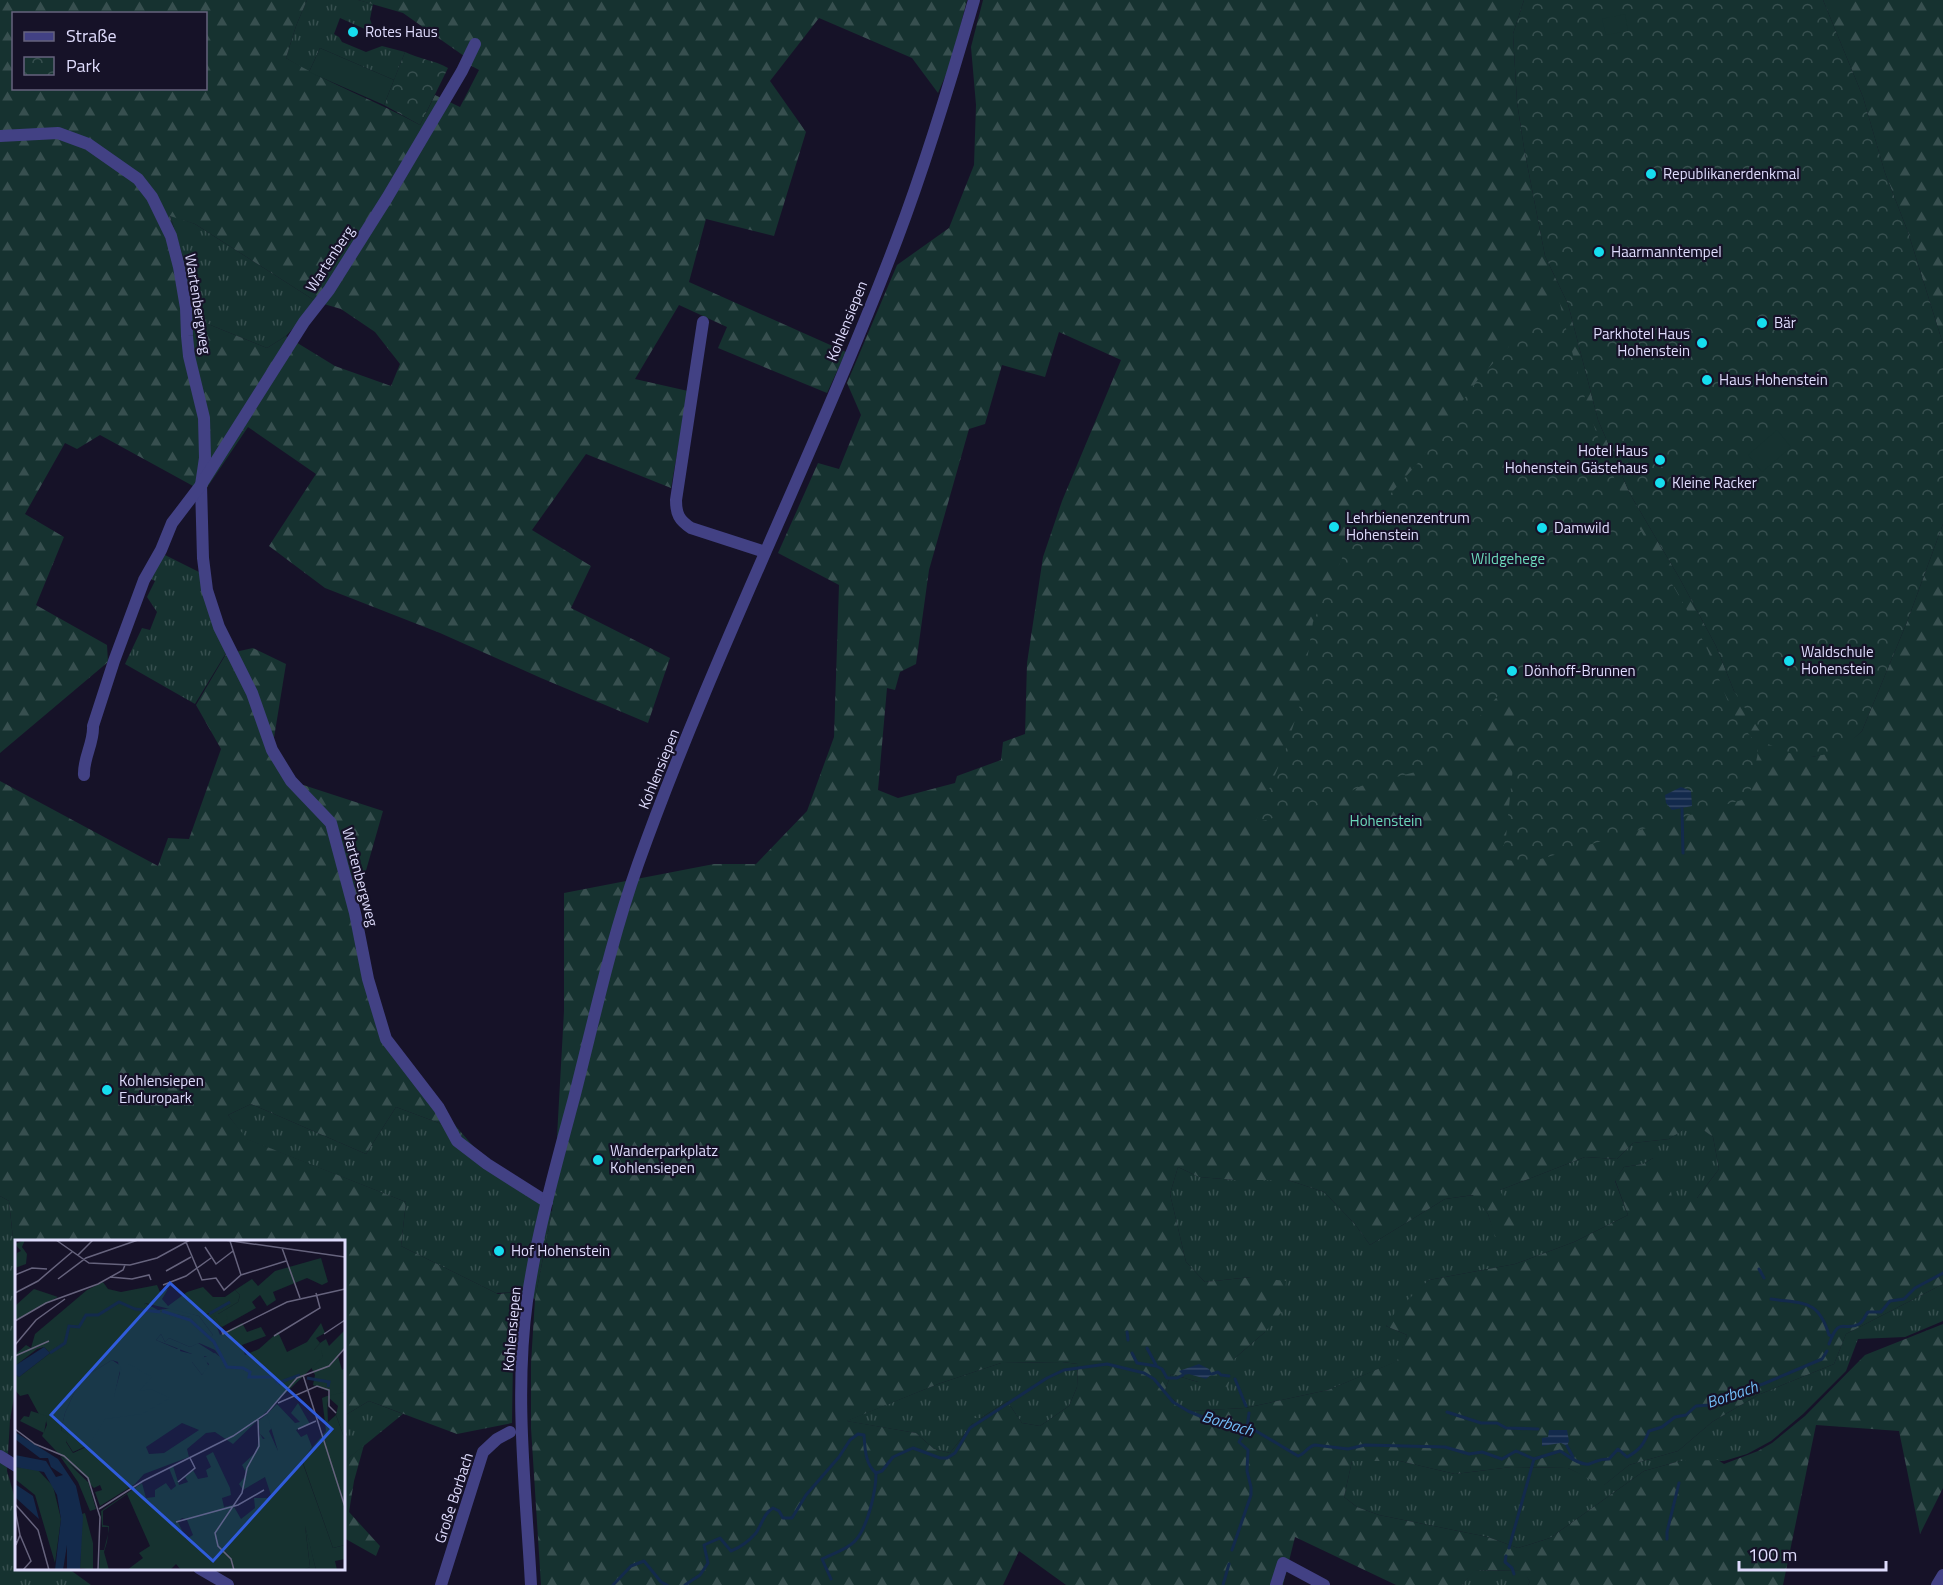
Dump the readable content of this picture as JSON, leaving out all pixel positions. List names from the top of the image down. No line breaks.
{"streets":{"street":["Wartenberg","Wartenbergweg","Kohlensiepen","Große Borbach"]},"crossings":[["Wartenberg","Wartenbergweg"],["Wartenbergweg","Kohlensiepen"]],"water":["Borbach"],"parks":["Wildgehege","Hohenstein"],"places":["Rotes Haus","Republikanerdenkmal","Haarmanntempel","Bär","Parkhotel Haus Hohenstein","Haus Hohenstein","Hotel Haus Hohenstein Gästehaus","Kleine Racker","Lehrbienenzentrum Hohenstein","Damwild","Waldschule Hohenstein","Dönhoff-Brunnen","Kohlensiepen Enduropark","Wanderparkplatz Kohlensiepen","Hof Hohenstein"],"legend":["Straße","Park"],"scale_bar":"100 m"}
